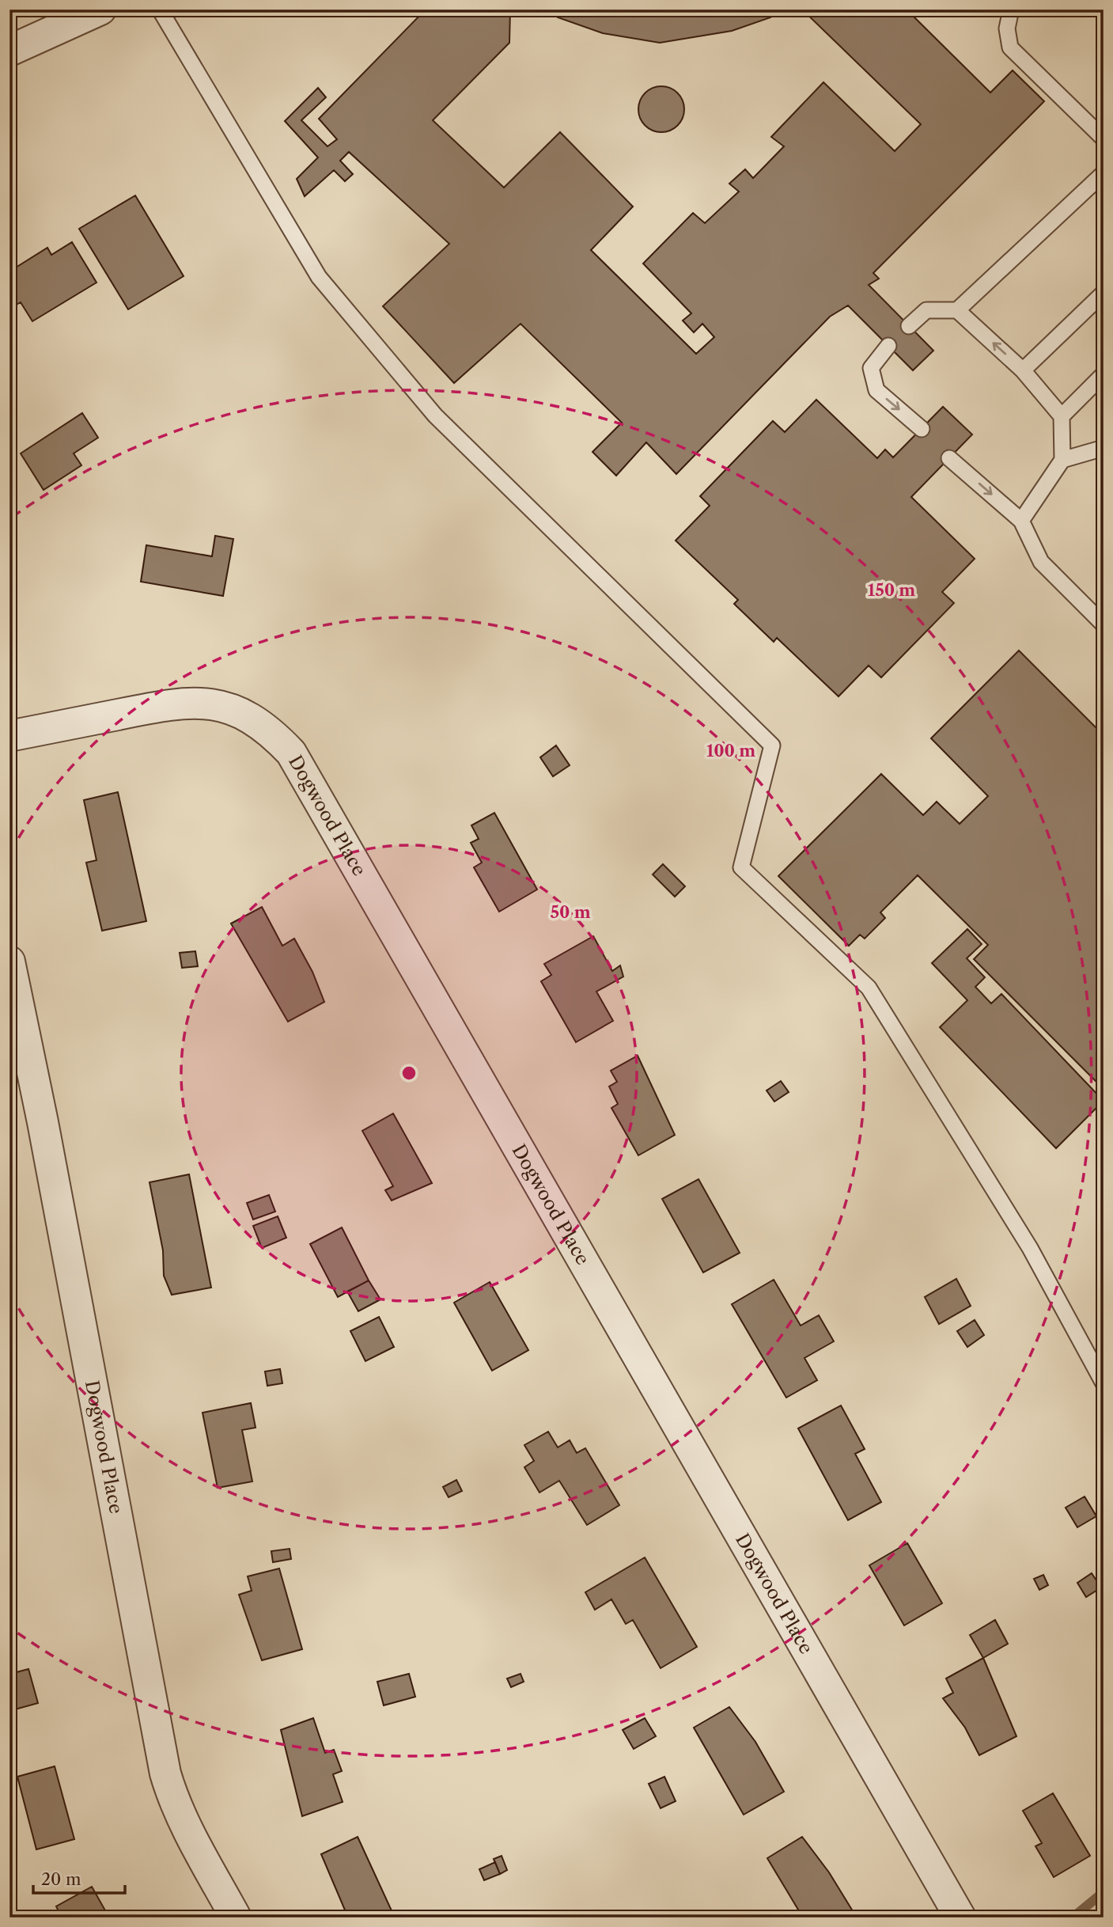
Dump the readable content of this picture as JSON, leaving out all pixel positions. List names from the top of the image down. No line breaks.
{"streets":{"street":["Dogwood Place"]},"scale_bar":"20 m","rings":["150 m","100 m","50 m"]}
